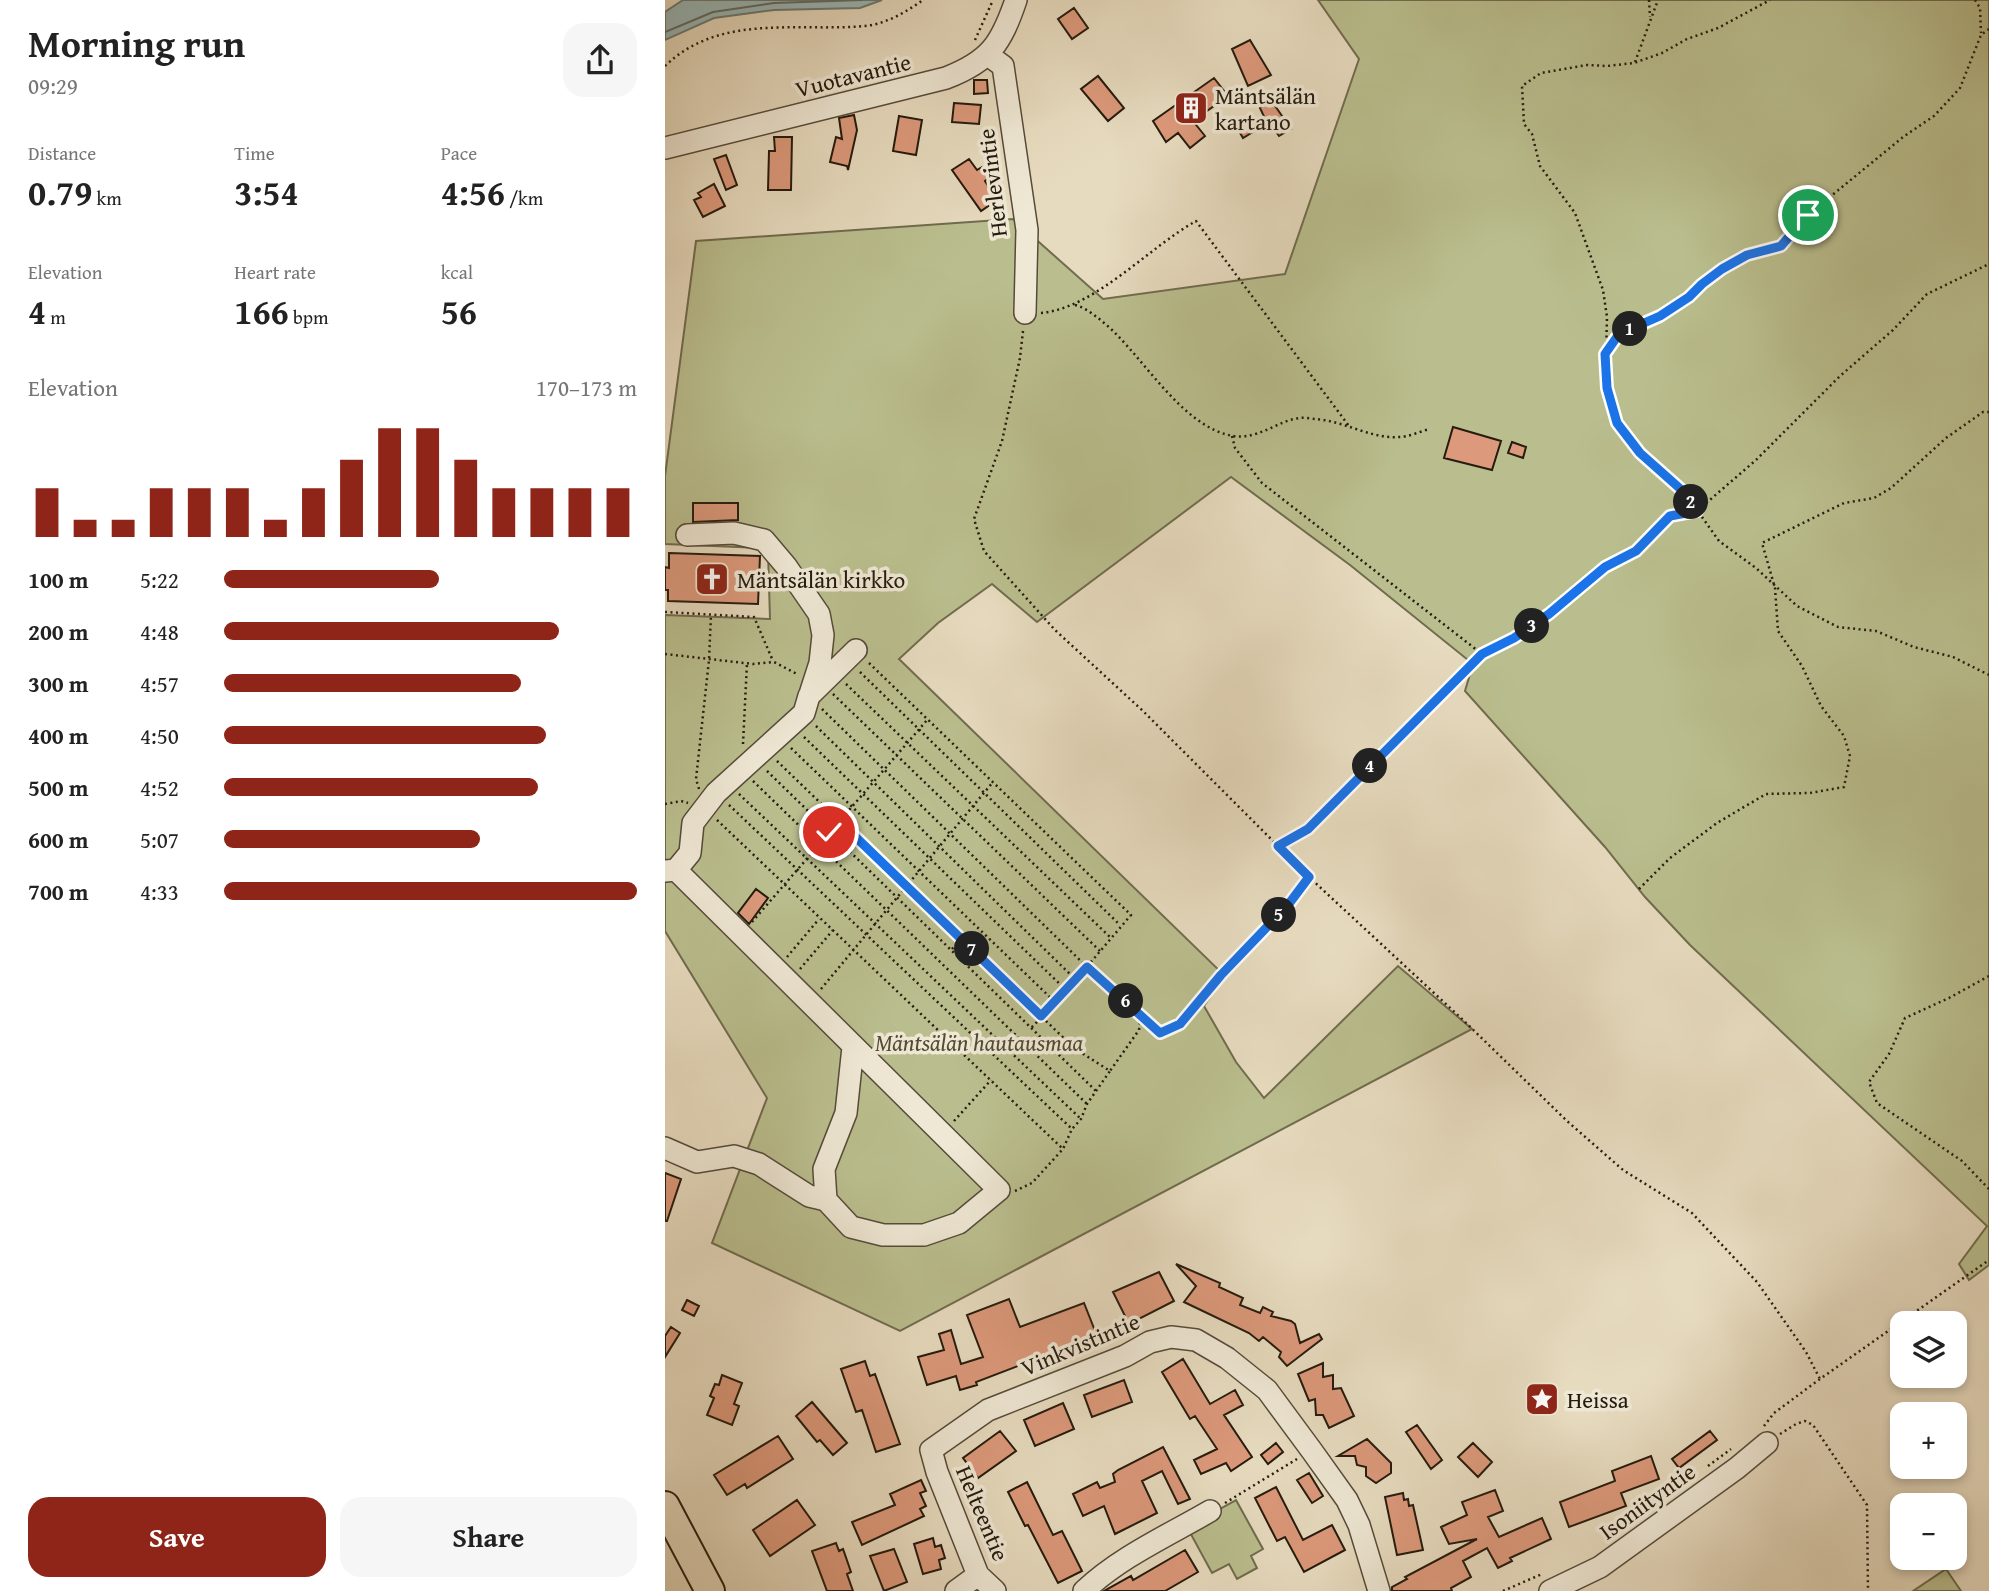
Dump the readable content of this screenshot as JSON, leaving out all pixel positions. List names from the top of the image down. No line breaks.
{"streets":{"street":["Vuotavantie","Herlevintie","Vinkvistintie","Isoniityntie","Helteentie"]},"crossings":[["Vuotavantie","Herlevintie"],["Vinkvistintie","Helteentie"]],"parks":["Mäntsälän hautausmaa"],"places":{"building":["Mäntsälän kartano"],"church":["Mäntsälän kirkko"],"place":["Heissa"]},"page":{"heading":["Morning run","09:29"],"stats":[["Distance","0.79 km"],["Time","3:54"],["Pace","4:56 /km"],["Elevation","4 m"],["Heart rate","166 bpm"],["kcal","56"]],"pins":["1","2","3","4","5","7","6"],"chart":["Elevation","170–173 m"],"list":[{"name":"100 m","note":"5:22"},{"name":"200 m","note":"4:48"},{"name":"300 m","note":"4:57"},{"name":"400 m","note":"4:50"},{"name":"500 m","note":"4:52"},{"name":"600 m","note":"5:07"},{"name":"700 m","note":"4:33"}],"map_buttons":["+","−"],"buttons":["Save","Share"]}}
